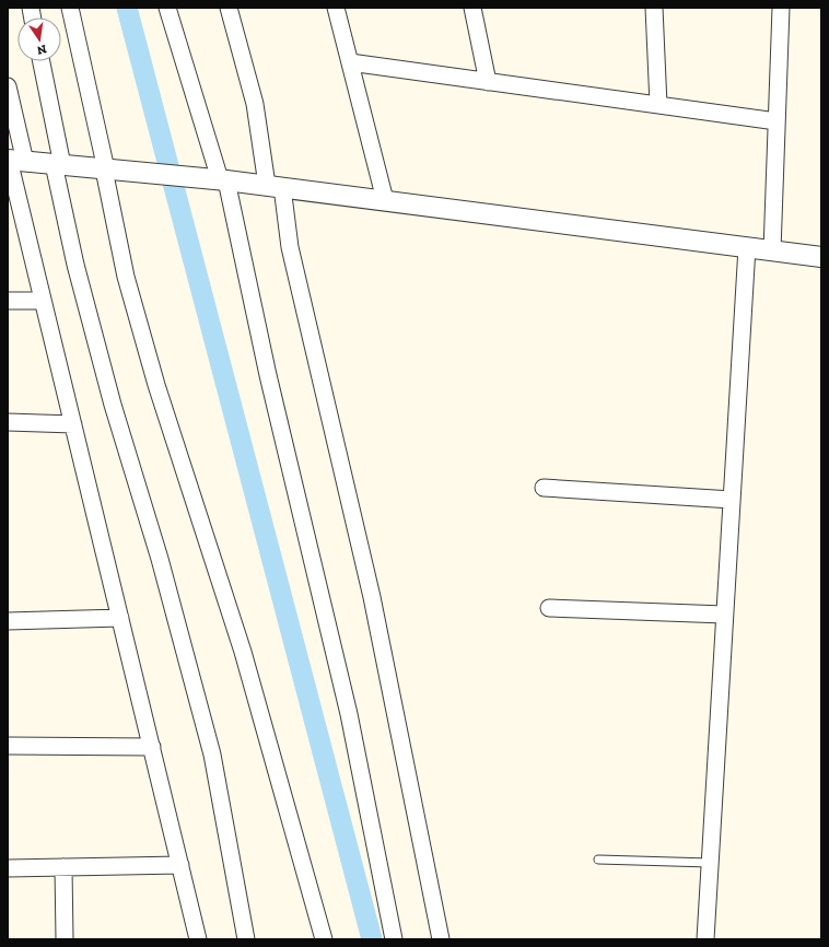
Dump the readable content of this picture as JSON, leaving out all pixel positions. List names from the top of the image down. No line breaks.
{"north":"bottom"}
